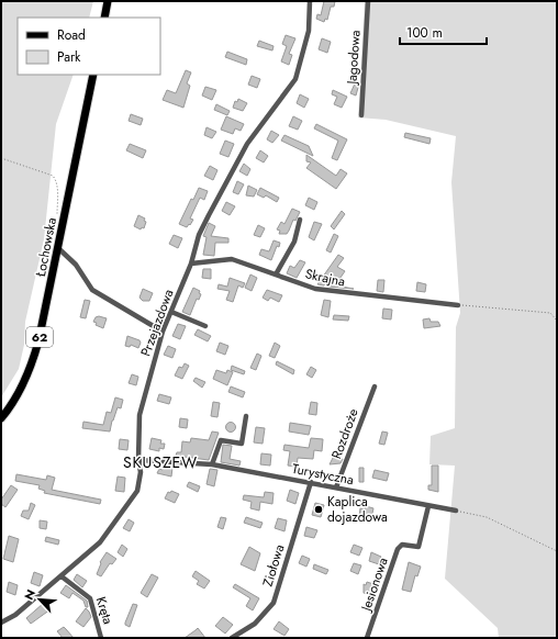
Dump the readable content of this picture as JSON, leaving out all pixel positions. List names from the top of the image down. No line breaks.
{"streets":{"main road":["Łochowska","62"],"street":["Jagodowa","Skrajna","Przejazdowa","Rozdroże","Turystyczna","Ziołowa","Jesionowa","Kręta"]},"crossings":[["Skrajna","Przejazdowa"],["Przejazdowa","Turystyczna"],["Przejazdowa","Kręta"],["Rozdroże","Turystyczna"],["Turystyczna","Ziołowa"],["Turystyczna","Jesionowa"]],"districts":["SKUSZEW"],"places":["Kaplica dojazdowa"],"legend":["Road","Park"],"scale_bar":"100 m","north":"top left"}
